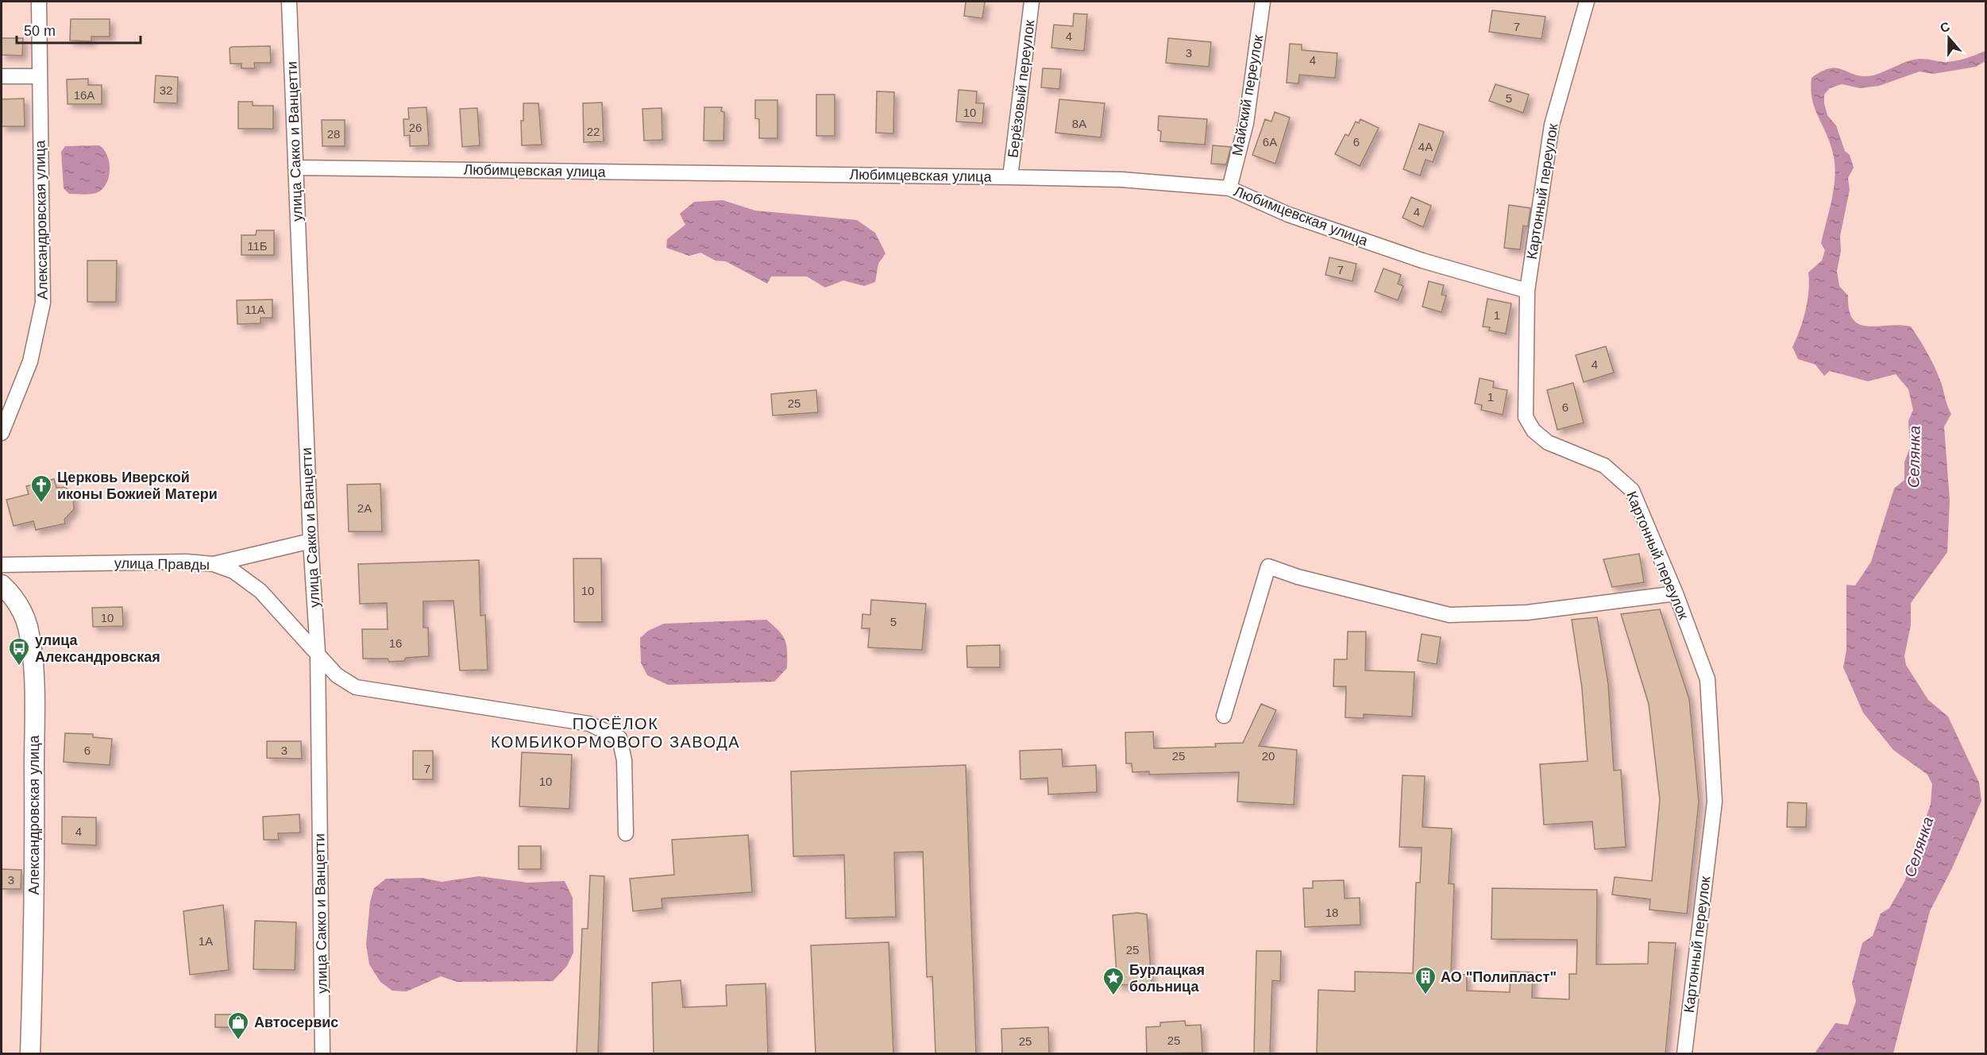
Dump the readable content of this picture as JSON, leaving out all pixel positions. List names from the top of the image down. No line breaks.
{"streets":{"street":["Берёзовый переулок","Майский переулок","улица Сакко и Ванцетти","Любимцевская улица","Картонный переулок","Александровская улица","улица Правды"]},"crossings":[["Берёзовый переулок","Любимцевская улица"],["Майский переулок","Любимцевская улица"],["улица Сакко и Ванцетти","Любимцевская улица"],["улица Сакко и Ванцетти","улица Правды"],["Любимцевская улица","Картонный переулок"]],"districts":["ПОСЁЛОК КОМБИКОРМОВОГО ЗАВОДА"],"water":["Селянка"],"places":{"church":["Церковь Иверской иконы Божией Матери"],"bus stop":["улица Александровская"],"building":["АО \"Полипласт\""],"place":["Бурлацкая больница"],"shop":["Автосервис"]},"house_numbers":["7","4","3","4","32","16А","5","10","8А","26","22","28","6А","6","4А","4","11Б","7","11А","1","4","1","25","6","2А","10","10","5","16","6","3","25","20","7","10","4","3","18","1А","25","25","25"],"scale_bar":"50 m","north":"top"}
